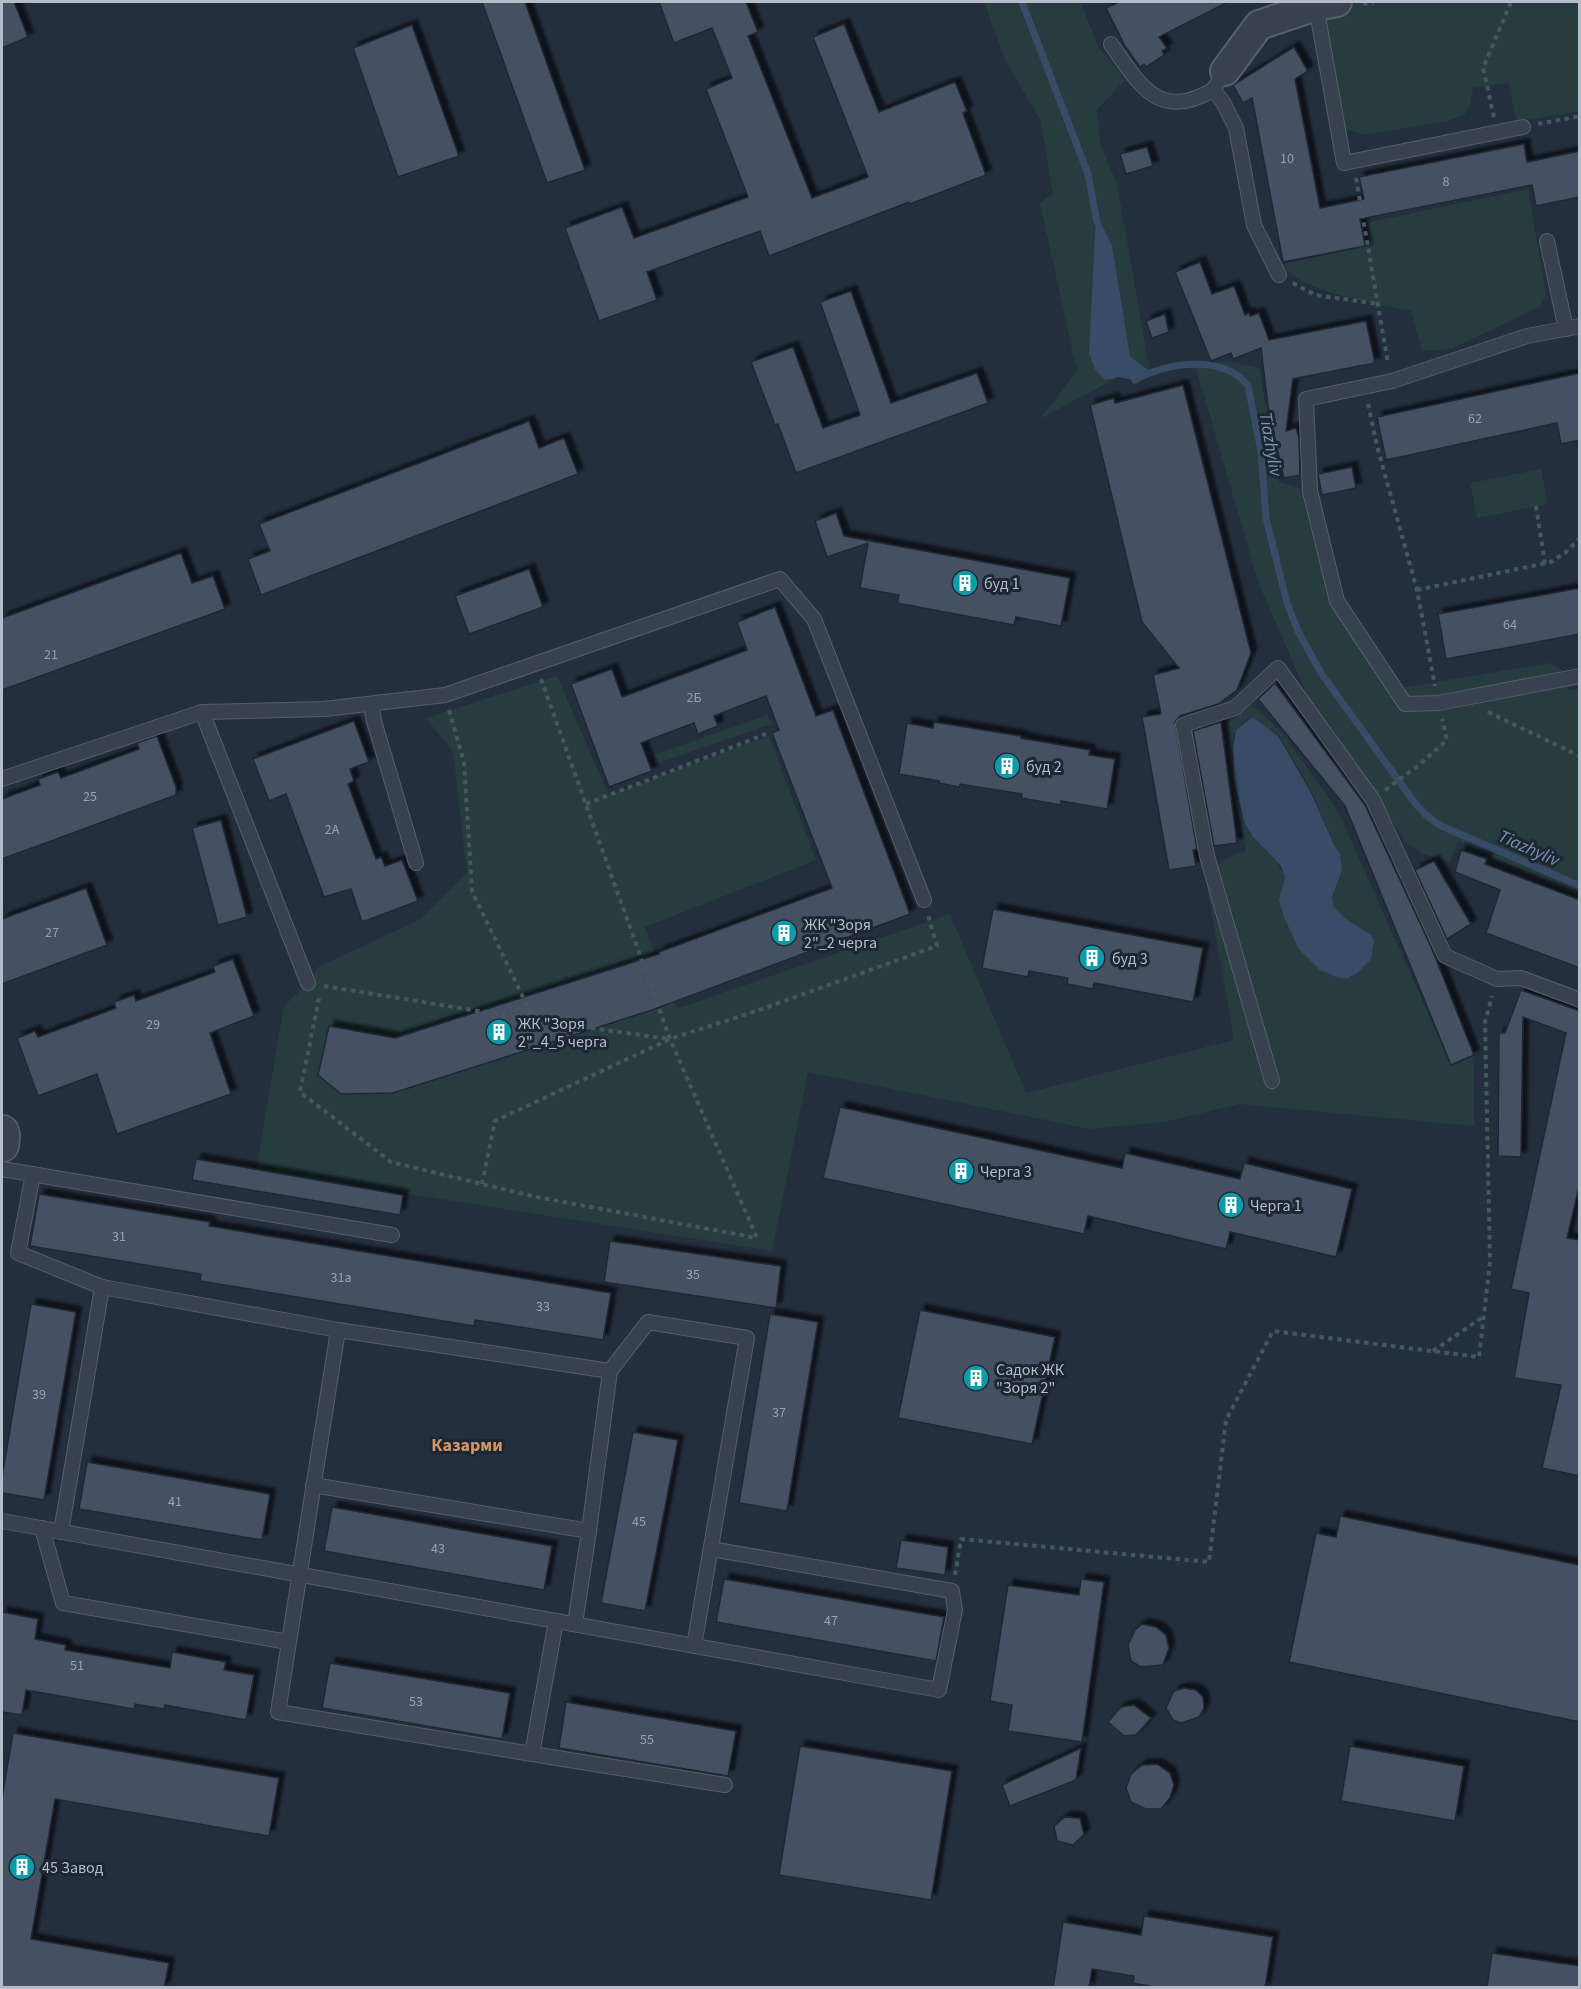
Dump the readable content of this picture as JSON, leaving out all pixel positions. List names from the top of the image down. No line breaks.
{"districts":["Казарми"],"water":["Tiazhyliv"],"places":{"building":["буд 1","буд 2","ЖК \"Зоря 2\"_2 черга","буд 3","ЖК \"Зоря 2\"_4_5 черга","Черга 3","Черга 1","Садок ЖК \"Зоря 2\"","45 Завод"]},"house_numbers":["10","8","62","64","21","2Б","25","2А","27","29","31","35","31а","33","39","37","41","45","43","47","51","53","55"]}
